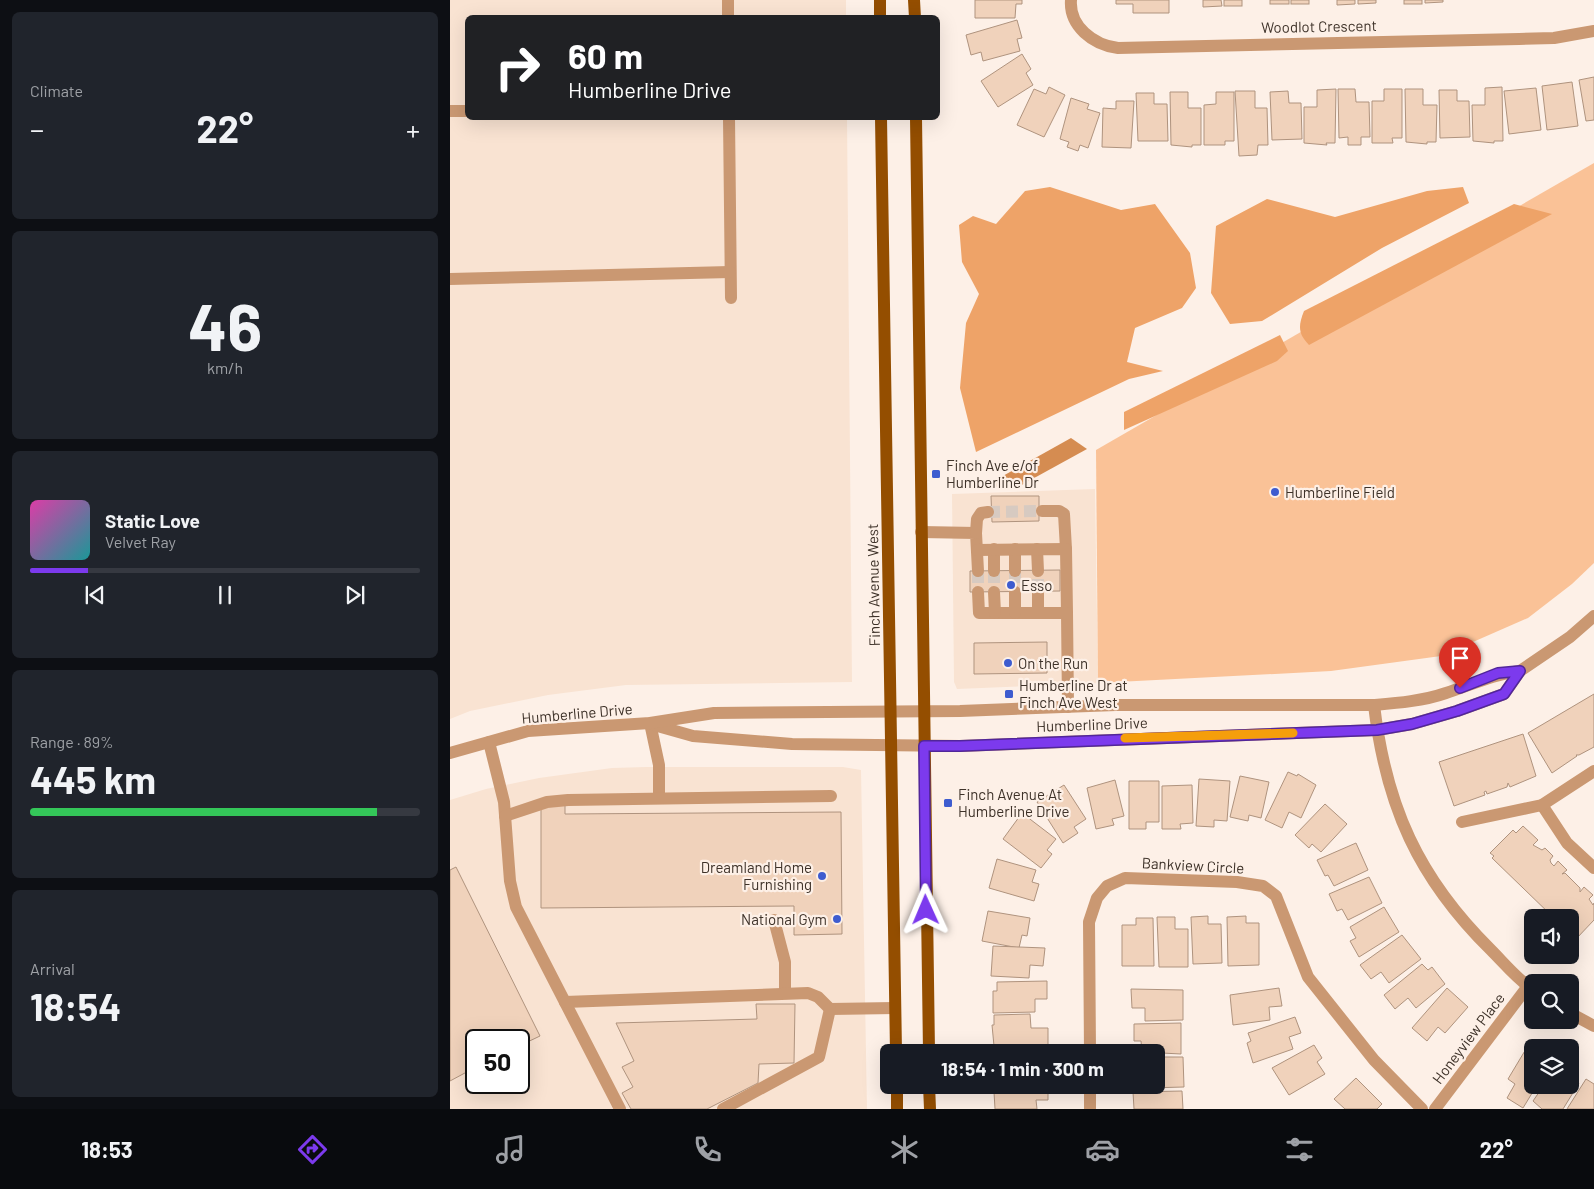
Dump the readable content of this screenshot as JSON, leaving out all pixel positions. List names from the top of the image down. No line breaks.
{"streets":{"main road":["Finch Avenue West"],"street":["Woodlot Crescent","Humberline Drive","Bankview Circle","Honeyview Place"]},"crossings":[["Finch Avenue West","Humberline Drive"]],"places":{"transit":["Finch Ave e/of Humberline Dr","Humberline Dr at Finch Ave West","Finch Avenue At Humberline Drive"],"other":["Humberline Field","Esso","On the Run","Dreamland Home Furnishing","National Gym"]},"page":{"tile":["Climate",["46","km/h"],["Range · 89%","445 km"],["Arrival","18:54"]],"turn":["60 m","Humberline Drive"],"heat":["−","22°","+"],"song":["Static Love","Velvet Ray"],"limit":"50","trip":"18:54 · 1 min · 300 m","tabs":["18:53","22°"]}}
